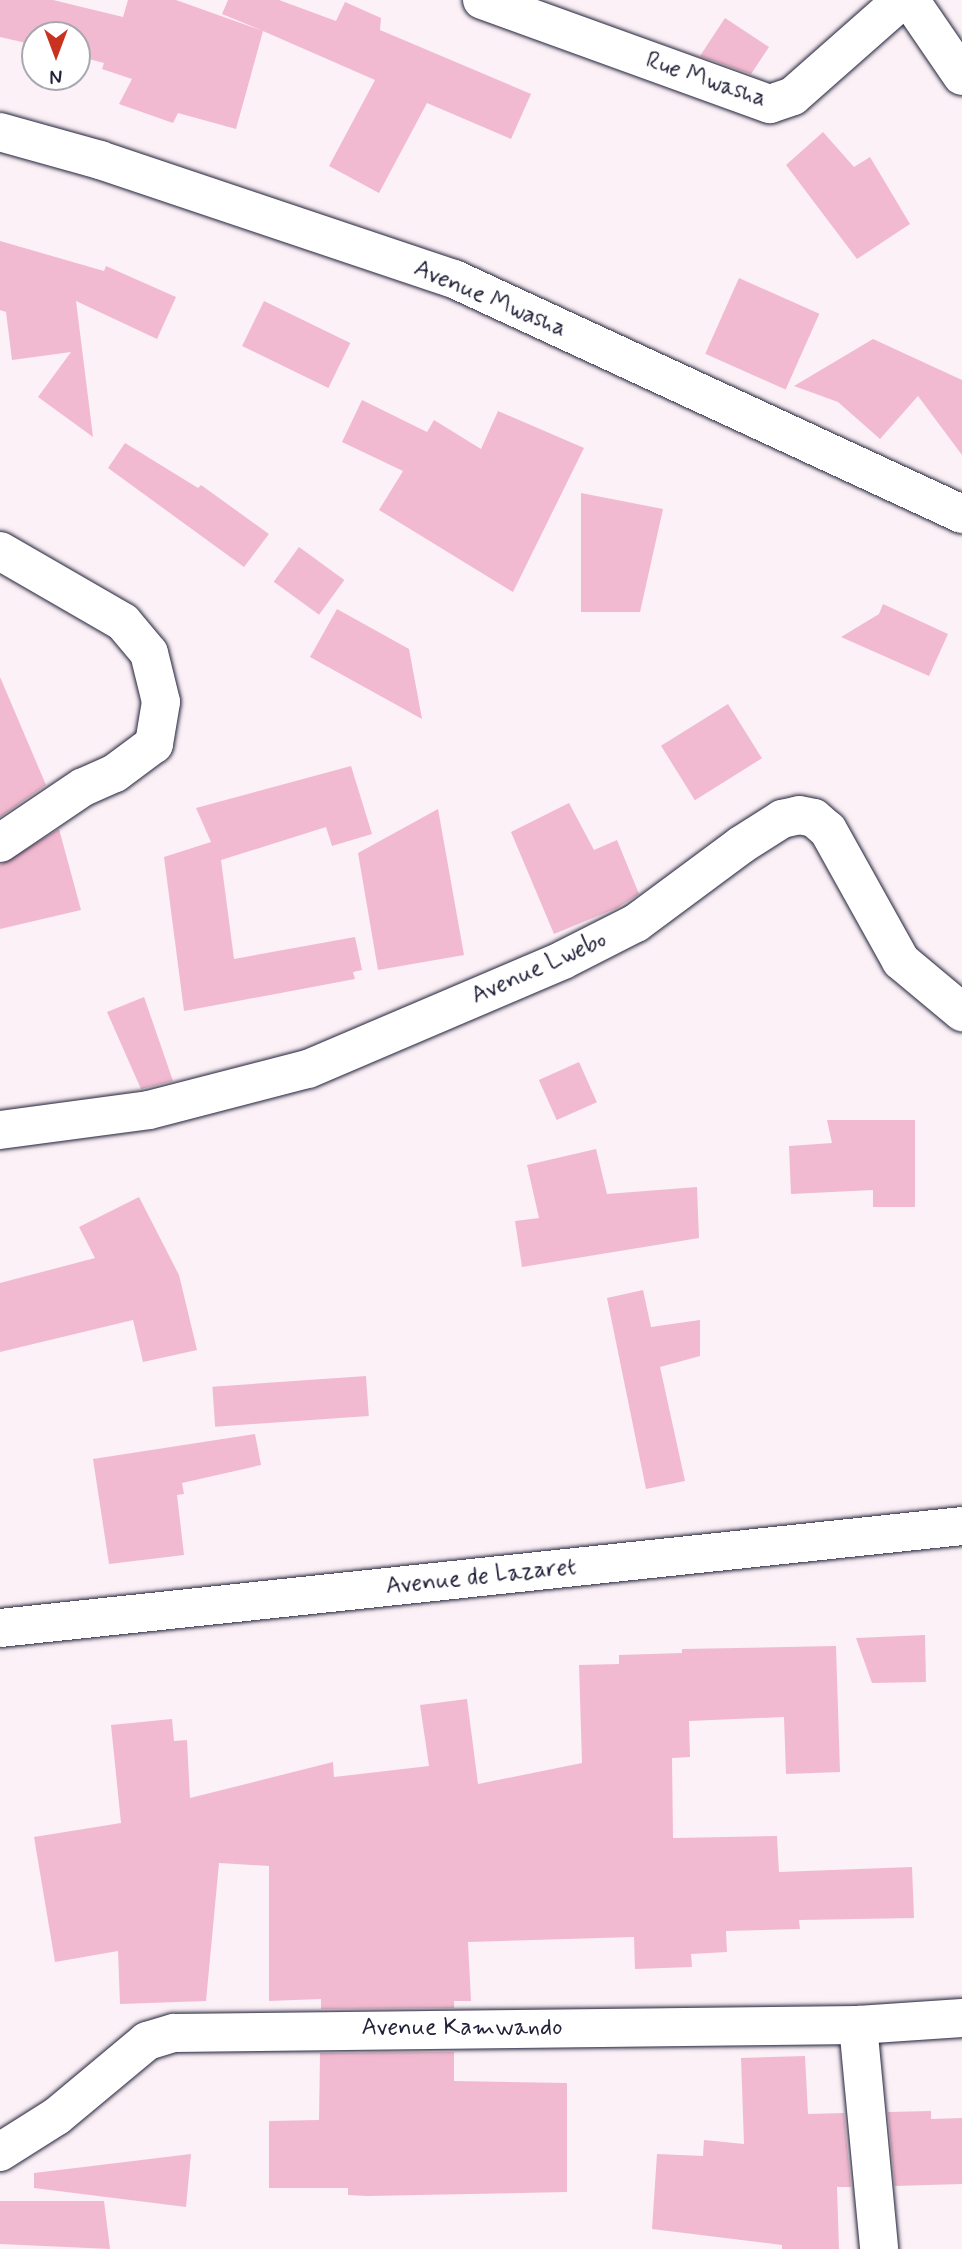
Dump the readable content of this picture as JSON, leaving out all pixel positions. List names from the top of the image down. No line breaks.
{"streets":{"street":["Rue Mwasha","Avenue Mwasha","Avenue Lwebo","Avenue de Lazaret","Avenue Kamwando"]},"north":"bottom"}
